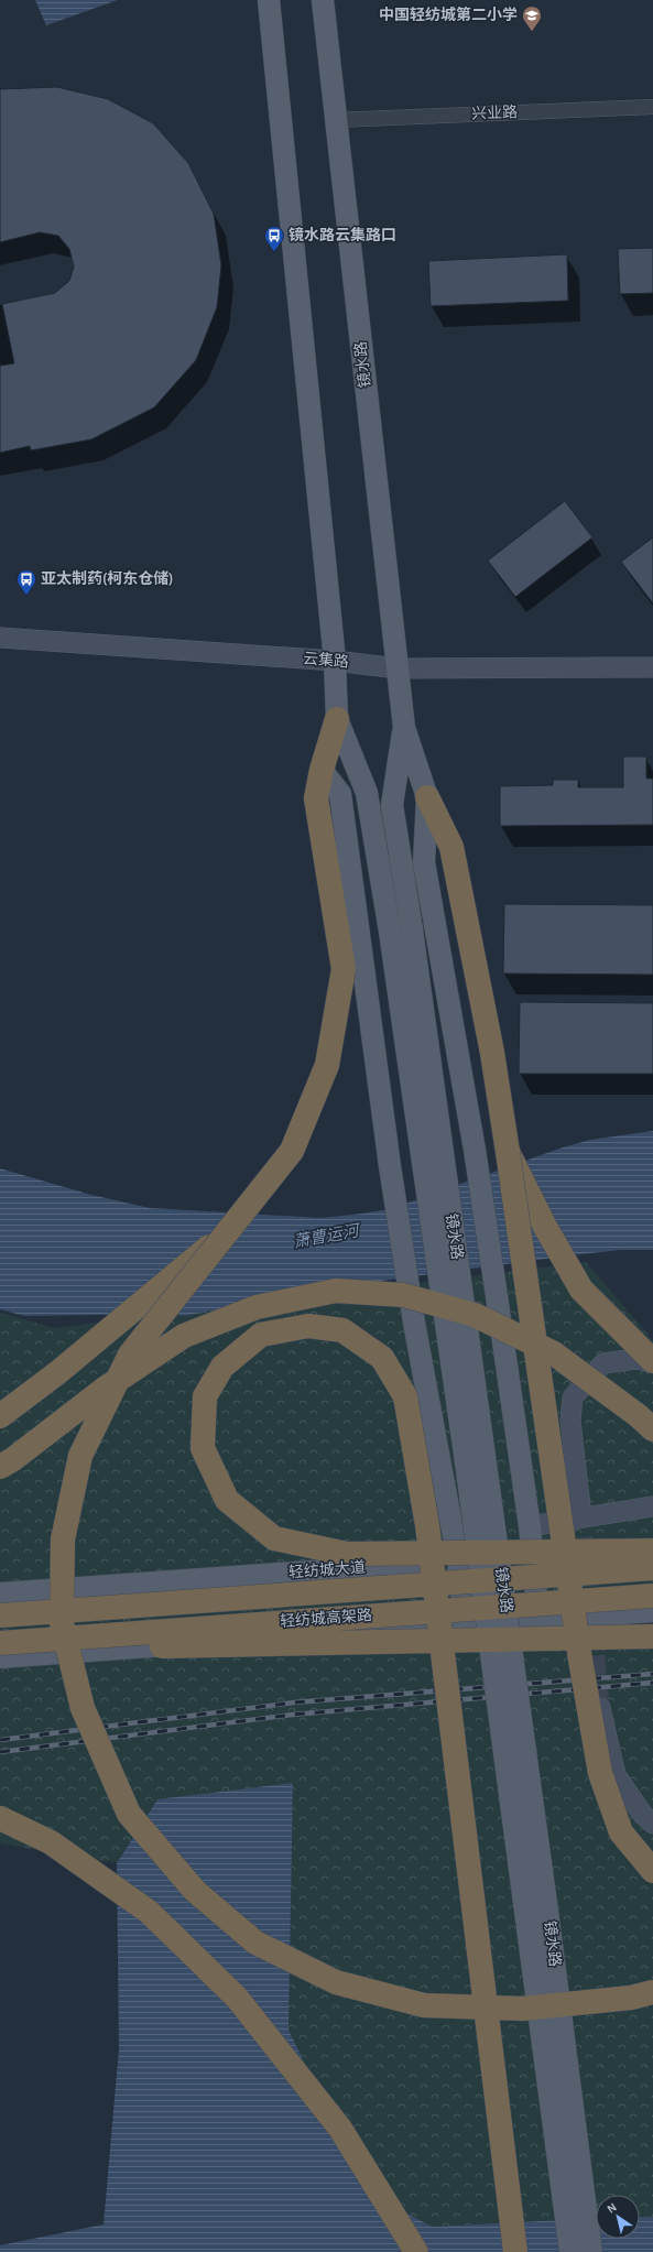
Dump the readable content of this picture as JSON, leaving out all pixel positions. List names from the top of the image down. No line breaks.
{"streets":{"highway":["轻纺城高架路"],"main road":["镜水路","轻纺城大道"],"street":["兴业路","云集路"]},"crossings":[["兴业路","镜水路"],["镜水路","云集路"]],"water":["萧曹运河"],"places":{"school or university":["中国轻纺城第二小学"],"bus stop":["镜水路云集路口","亚太制药(柯东仓储)"]},"north":"top left"}
